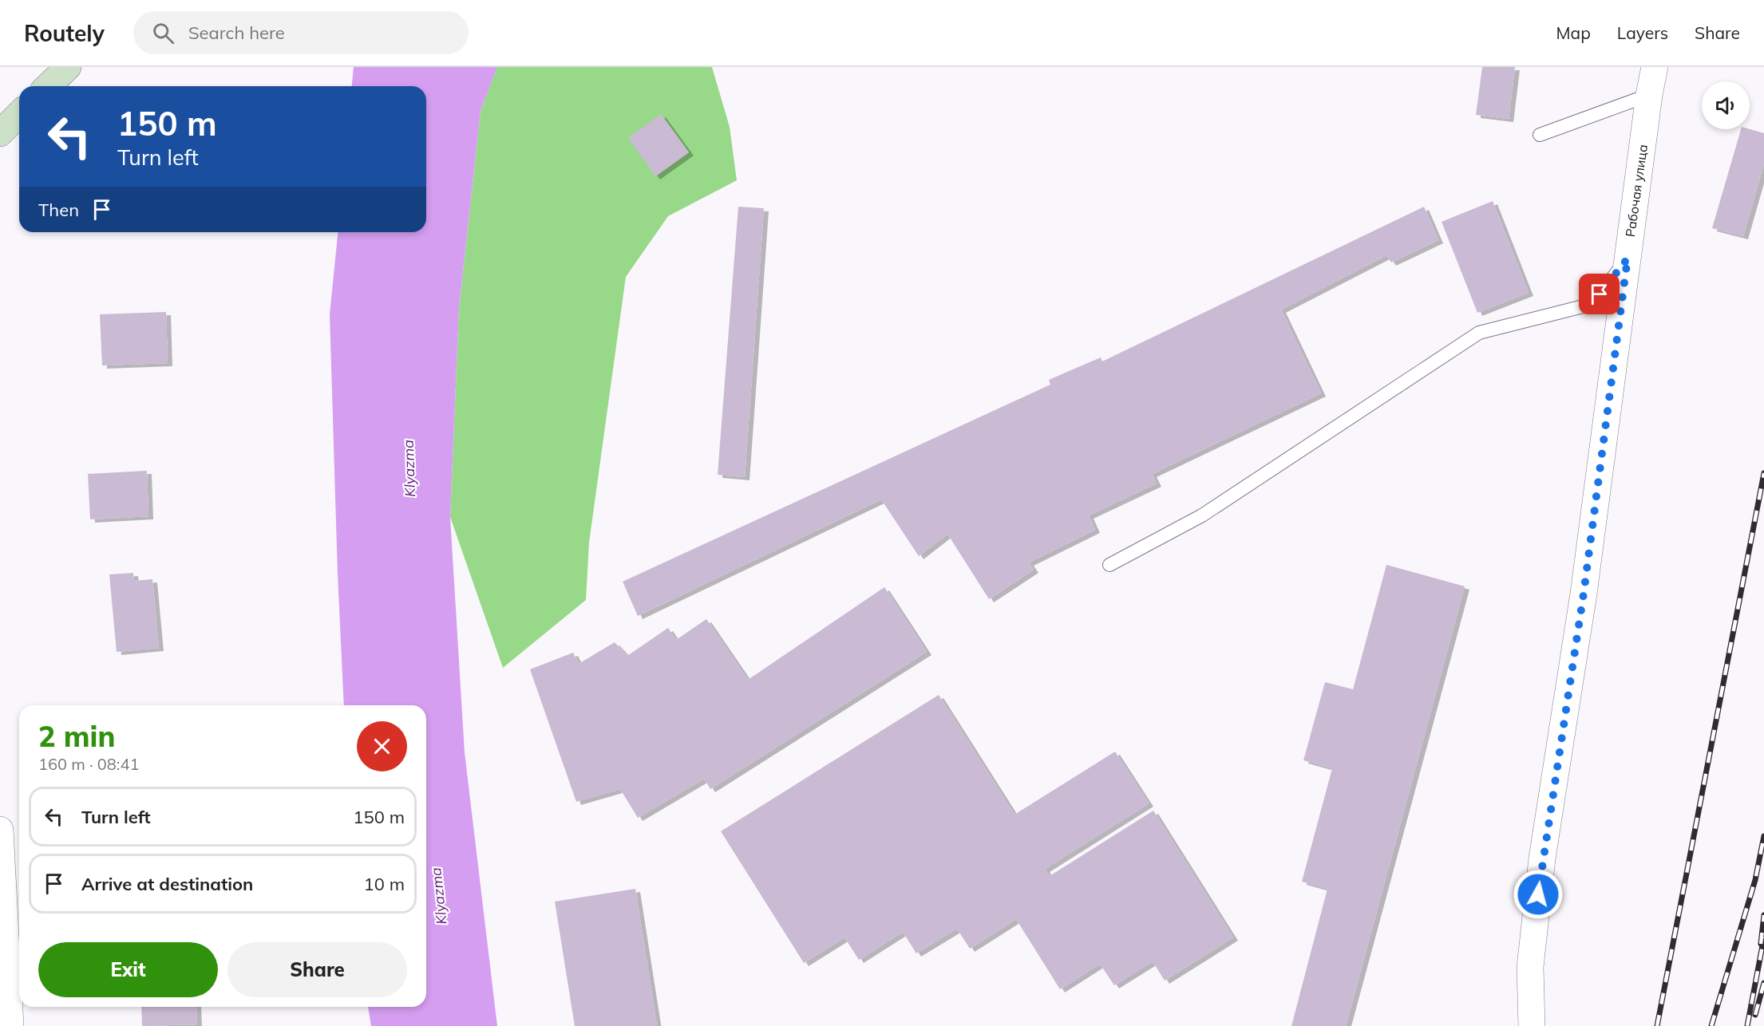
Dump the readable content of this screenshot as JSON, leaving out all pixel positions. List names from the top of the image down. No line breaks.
{"streets":{"street":["Рабочая улица"]},"water":["Klyazma"],"page":{"header":"Routely","search":"Search here","nav":["Map","Layers","Share"],"turn":["150 m","Turn left"],"then":"Then","heading":["2 min","160 m · 08:41"],"list":[{"name":"Turn left","value":"150 m"},{"name":"Arrive at destination","value":"10 m"}],"buttons":["Exit","Share"]}}
